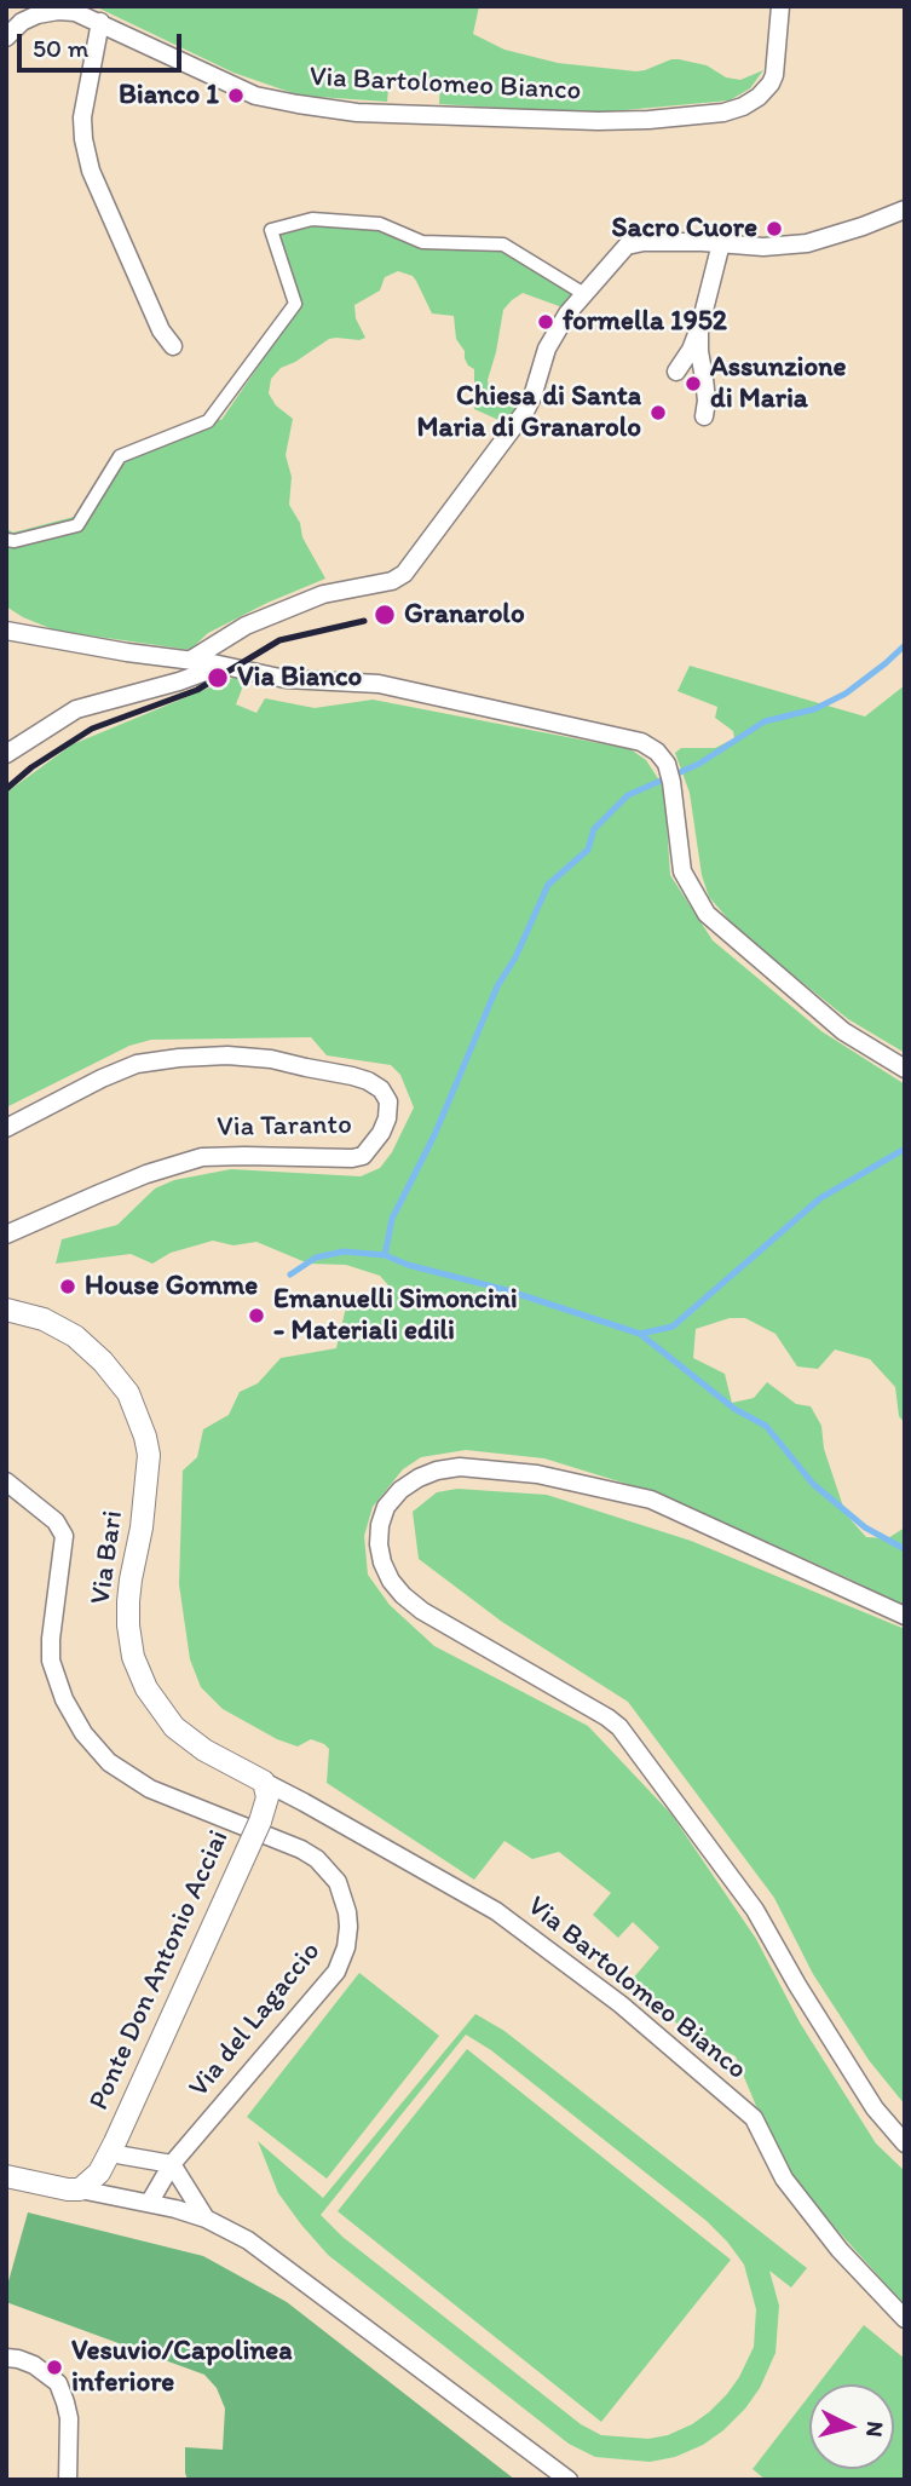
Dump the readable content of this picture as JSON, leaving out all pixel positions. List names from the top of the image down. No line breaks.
{"streets":{"street":["Via Bartolomeo Bianco","Via Taranto","Via Bari","Ponte Don Antonio Acciai","Via del Lagaccio"]},"crossings":[["Via Bartolomeo Bianco","Via Bari"],["Via Bartolomeo Bianco","Ponte Don Antonio Acciai"],["Via Bari","Ponte Don Antonio Acciai"]],"places":["Bianco 1","Sacro Cuore","formella 1952","Assunzione di Maria","Chiesa di Santa Maria di Granarolo","Granarolo","Via Bianco","House Gomme","Emanuelli Simoncini - Materiali edili","Vesuvio/Capolinea inferiore"],"scale_bar":"50 m","north":"right"}
